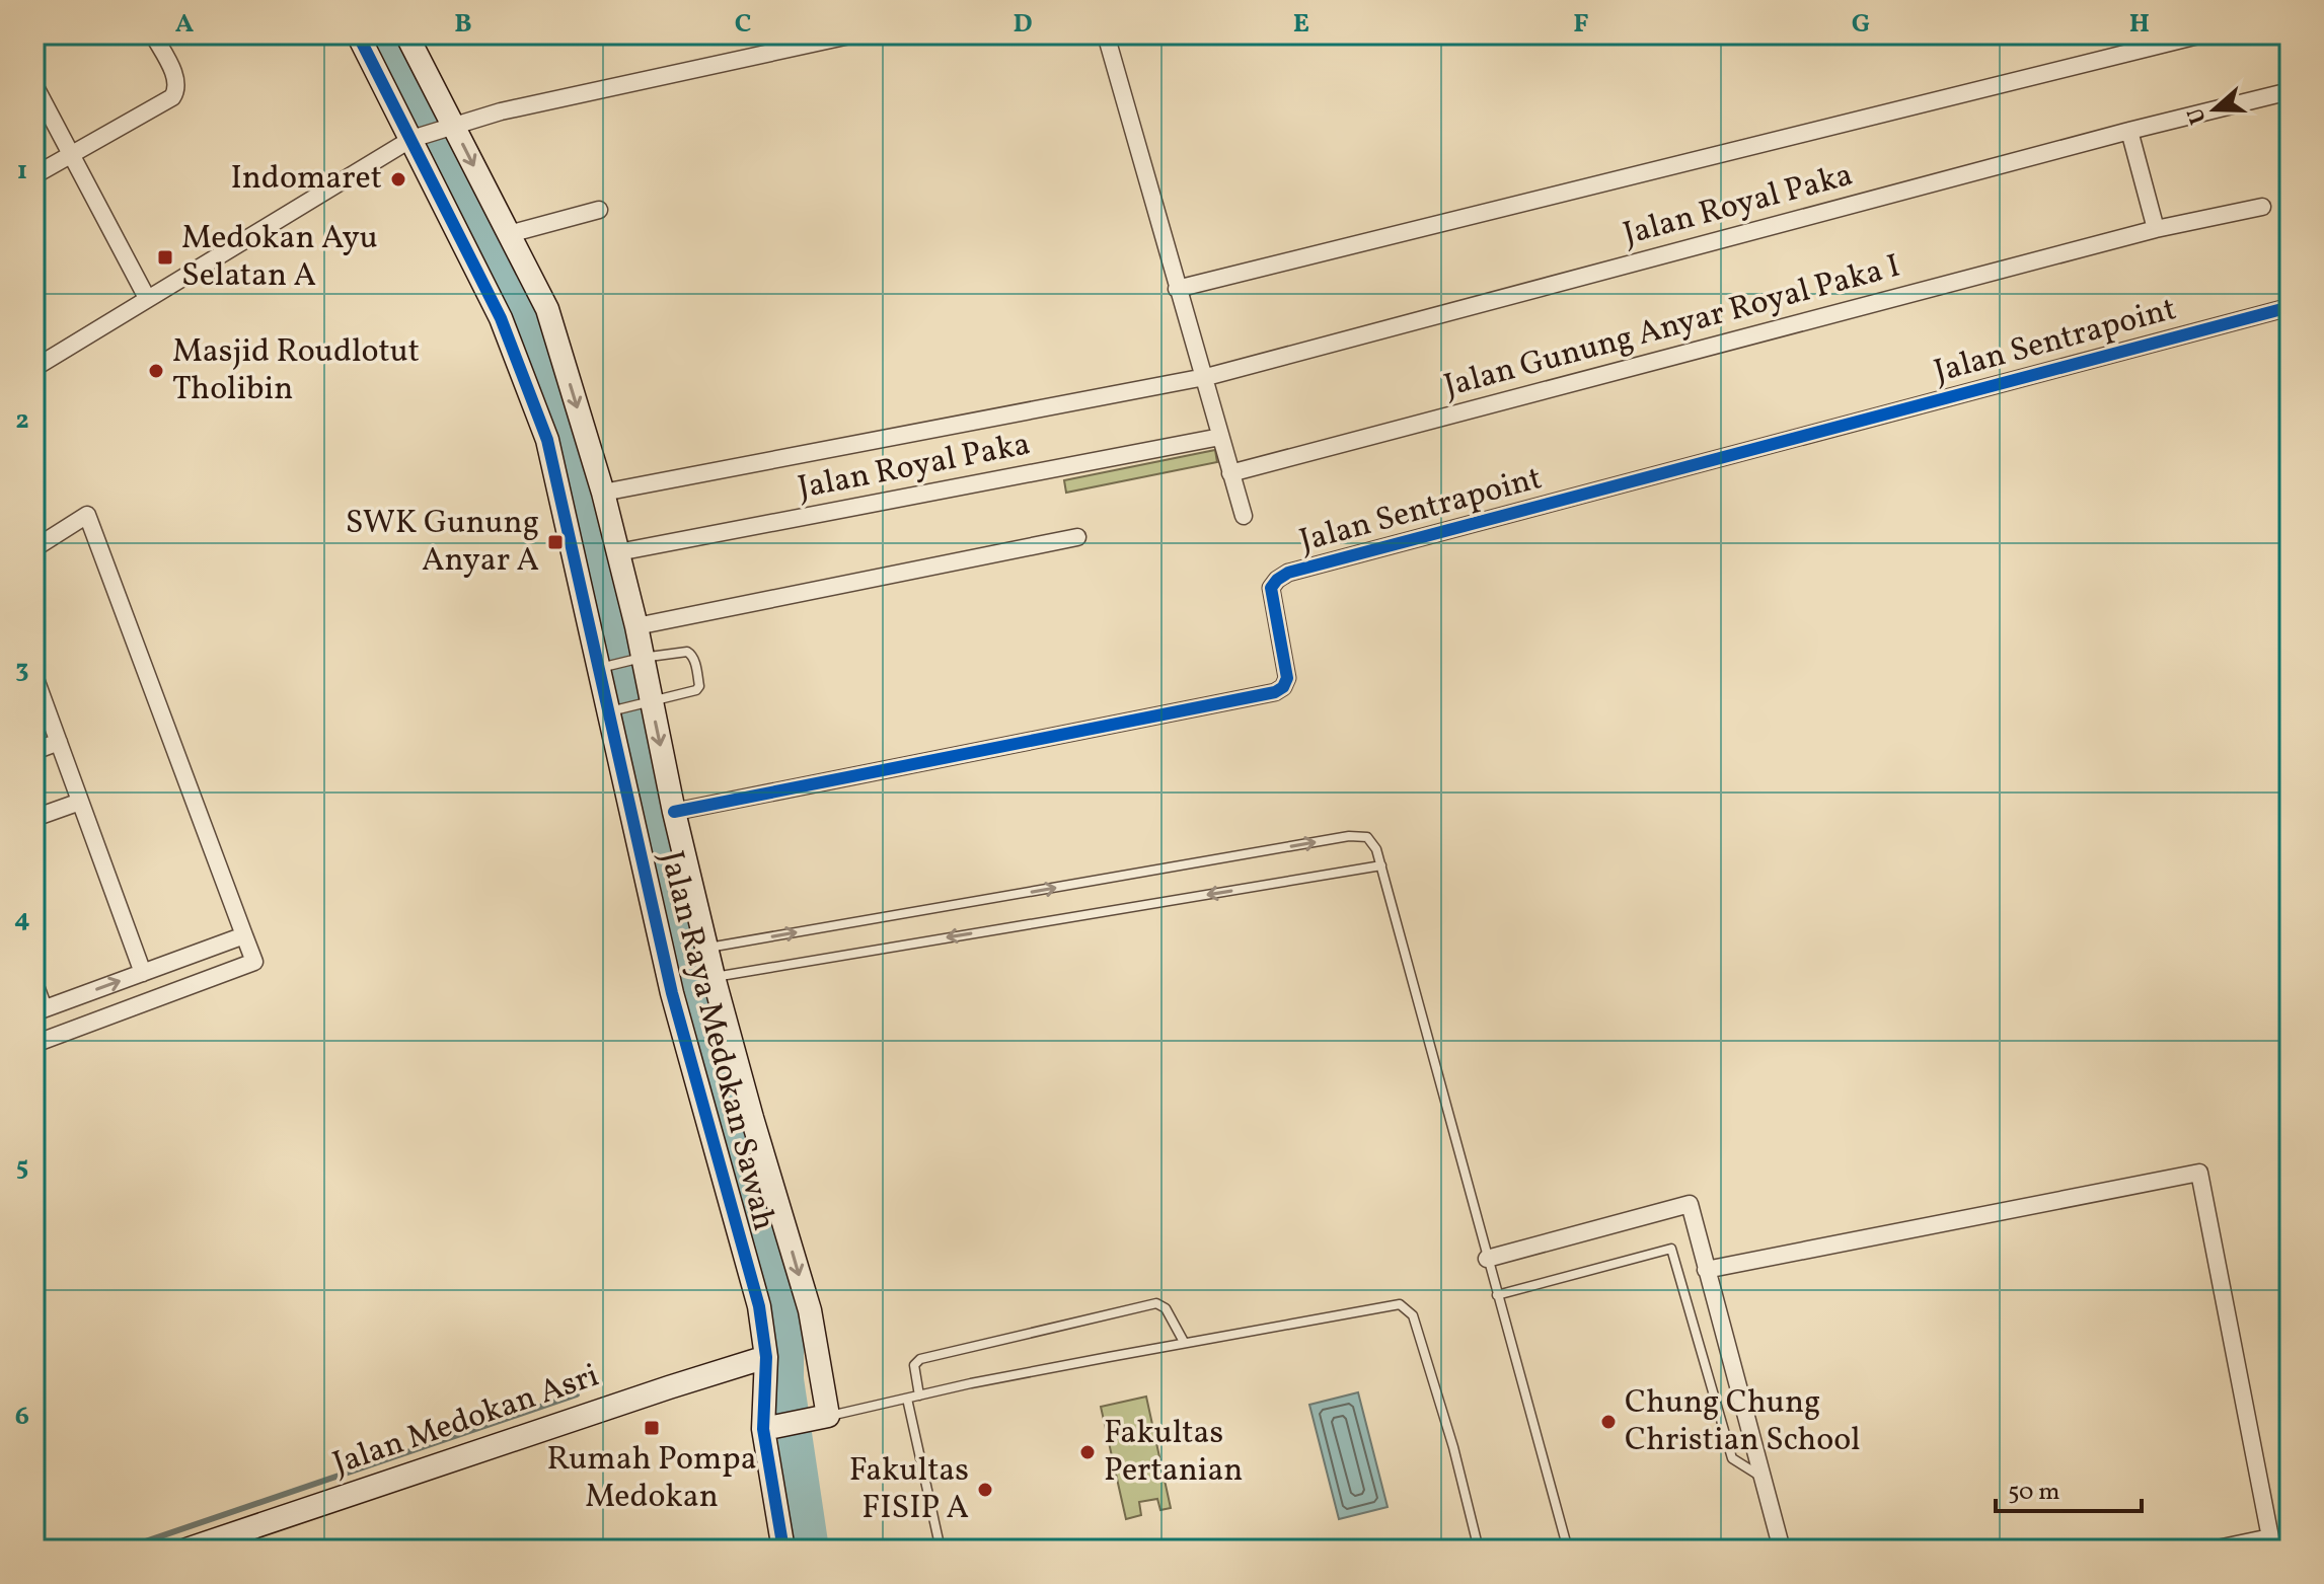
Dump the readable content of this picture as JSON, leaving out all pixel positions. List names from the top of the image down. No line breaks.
{"streets":{"street":["Jalan Royal Paka","Jalan Gunung Anyar Royal Paka I","Jalan Sentrapoint","Jalan Raya Medokan Sawah","Jalan Medokan Asri"]},"crossings":[["Jalan Royal Paka","Jalan Raya Medokan Sawah"],["Jalan Sentrapoint","Jalan Raya Medokan Sawah"],["Jalan Raya Medokan Sawah","Jalan Medokan Asri"]],"places":{"other":["Indomaret","Masjid Roudlotut Tholibin","Chung Chung Christian School","Fakultas Pertanian","Fakultas FISIP A"],"transit":["Medokan Ayu Selatan A","SWK Gunung Anyar A","Rumah Pompa Medokan"]},"scale_bar":"50 m","north":"left","grid":{"columns":["A","B","C","D","E","F","G","H"],"rows":["1","2","3","4","5","6"]}}
